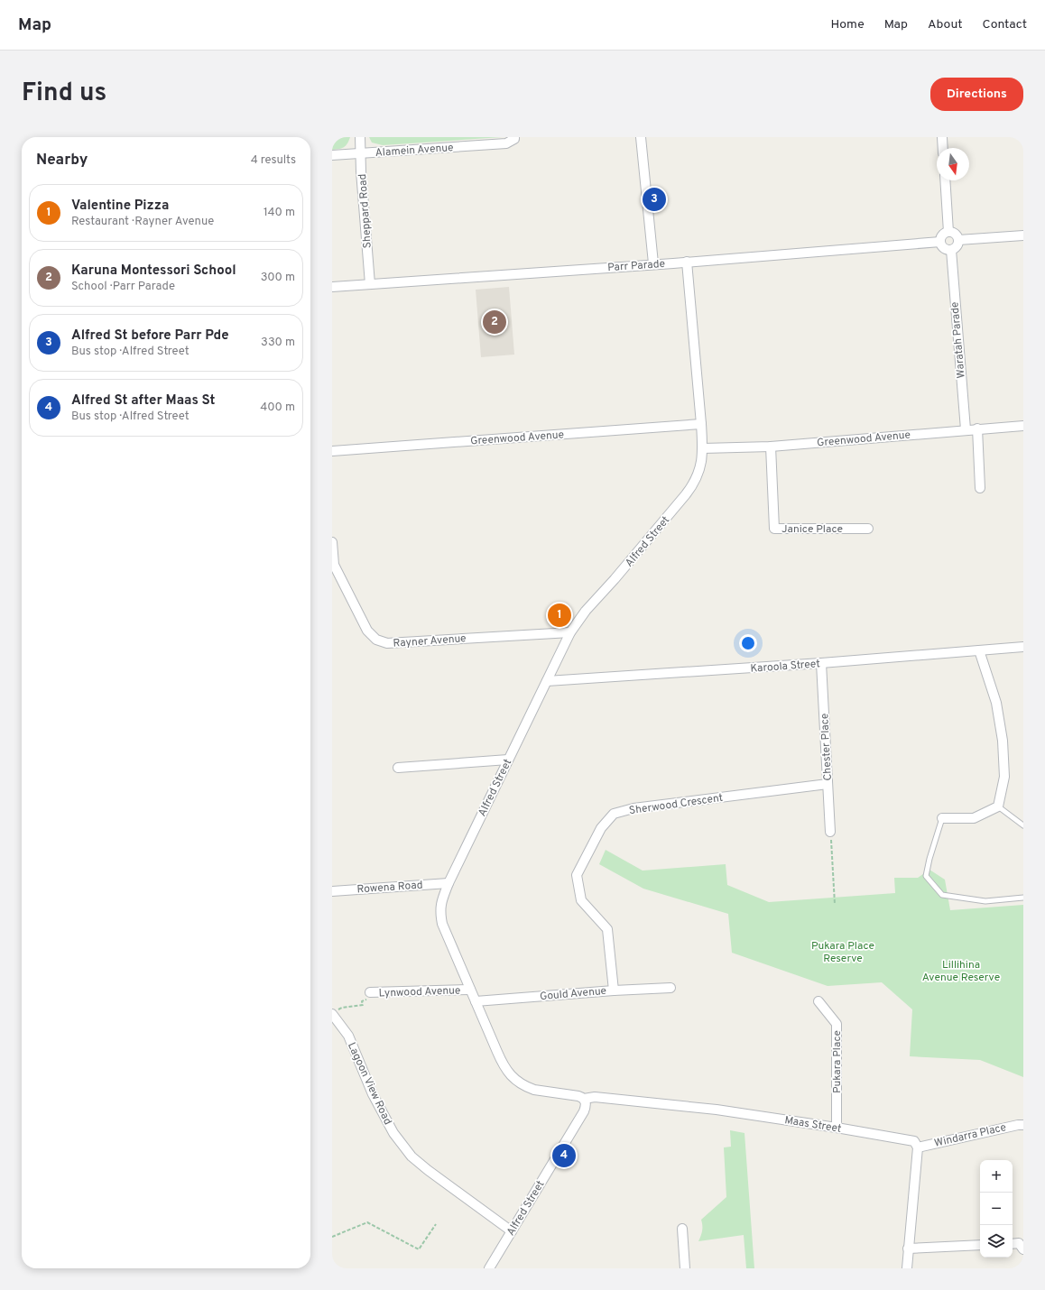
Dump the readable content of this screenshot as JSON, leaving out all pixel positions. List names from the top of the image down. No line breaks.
{"streets":{"street":["Alamein Avenue","Sheppard Road","Parr Parade","Waratah Parade","Greenwood Avenue","Janice Place","Alfred Street","Rayner Avenue","Karoola Street","Chester Place","Sherwood Crescent","Rowena Road","Lynwood Avenue","Gould Avenue","Pukara Place","Lagoon View Road","Maas Street","Windarra Place"]},"crossings":[["Alamein Avenue","Sheppard Road"],["Sheppard Road","Parr Parade"],["Parr Parade","Waratah Parade"],["Parr Parade","Alfred Street"],["Waratah Parade","Greenwood Avenue"],["Greenwood Avenue","Janice Place"],["Greenwood Avenue","Alfred Street"],["Alfred Street","Rayner Avenue"],["Alfred Street","Karoola Street"],["Alfred Street","Rowena Road"],["Alfred Street","Lynwood Avenue"],["Alfred Street","Gould Avenue"],["Alfred Street","Lagoon View Road"],["Alfred Street","Maas Street"],["Karoola Street","Chester Place"],["Chester Place","Sherwood Crescent"],["Sherwood Crescent","Gould Avenue"],["Pukara Place","Maas Street"],["Maas Street","Windarra Place"]],"parks":["Pukara Place Reserve","Lillihina Avenue Reserve"],"north":"bottom","page":{"header":"Map","nav":["Home","Map","About","Contact"],"title":"Find us","buttons":"Directions","heading":["Nearby","4 results"],"list":[{"mark":"1","name":"Valentine Pizza","note":"Restaurant · Rayner Avenue","value":"140 m"},{"mark":"2","name":"Karuna Montessori School","note":"School · Parr Parade","value":"300 m"},{"mark":"3","name":"Alfred St before Parr Pde","note":"Bus stop · Alfred Street","value":"330 m"},{"mark":"4","name":"Alfred St after Maas St","note":"Bus stop · Alfred Street","value":"400 m"}],"pins":["3","2","1","4"],"map_buttons":["+","−"]}}
